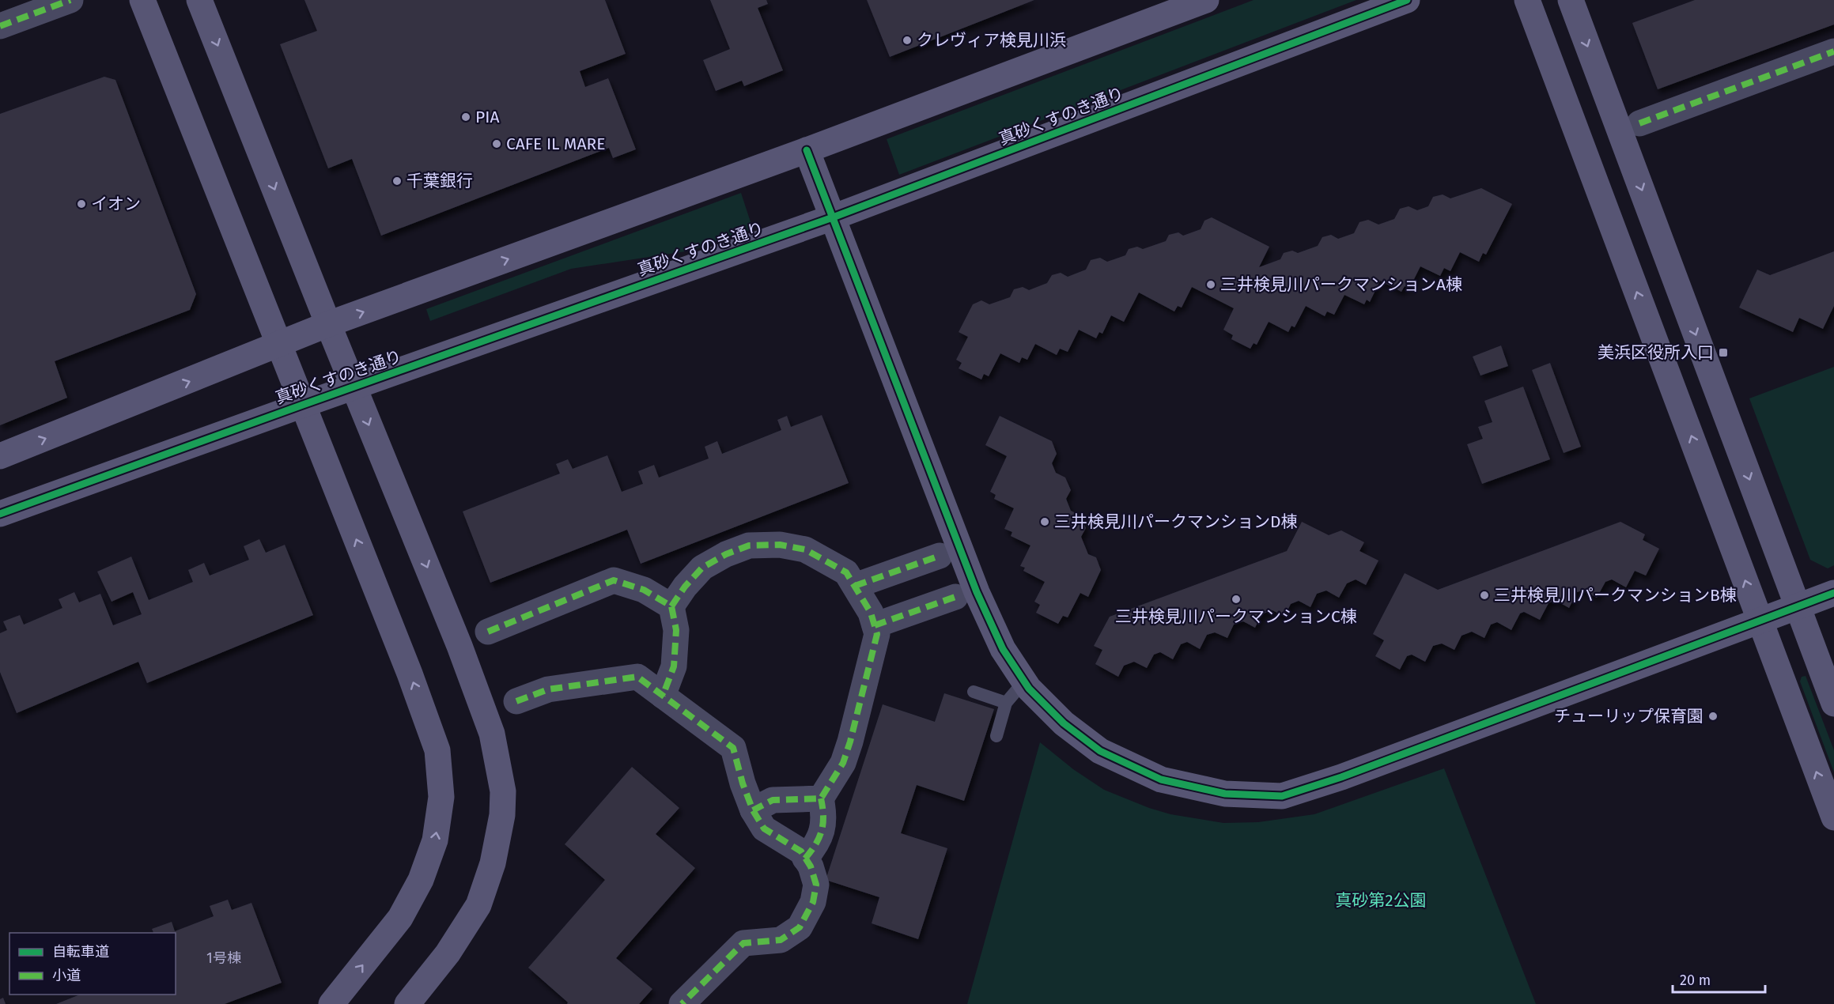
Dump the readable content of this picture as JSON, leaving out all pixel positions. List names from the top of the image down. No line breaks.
{"streets":{"street":["真砂くすのき通り"]},"parks":["真砂第2公園"],"places":{"other":["クレヴィア検見川浜","PIA","CAFE IL MARE","千葉銀行","イオン","三井検見川パークマンションA棟","三井検見川パークマンションD棟","三井検見川パークマンションB棟","三井検見川パークマンションC棟","チューリップ保育園"],"transit":["美浜区役所入口"]},"house_numbers":["1号棟"],"legend":["自転車道","小道"],"scale_bar":"20 m"}
